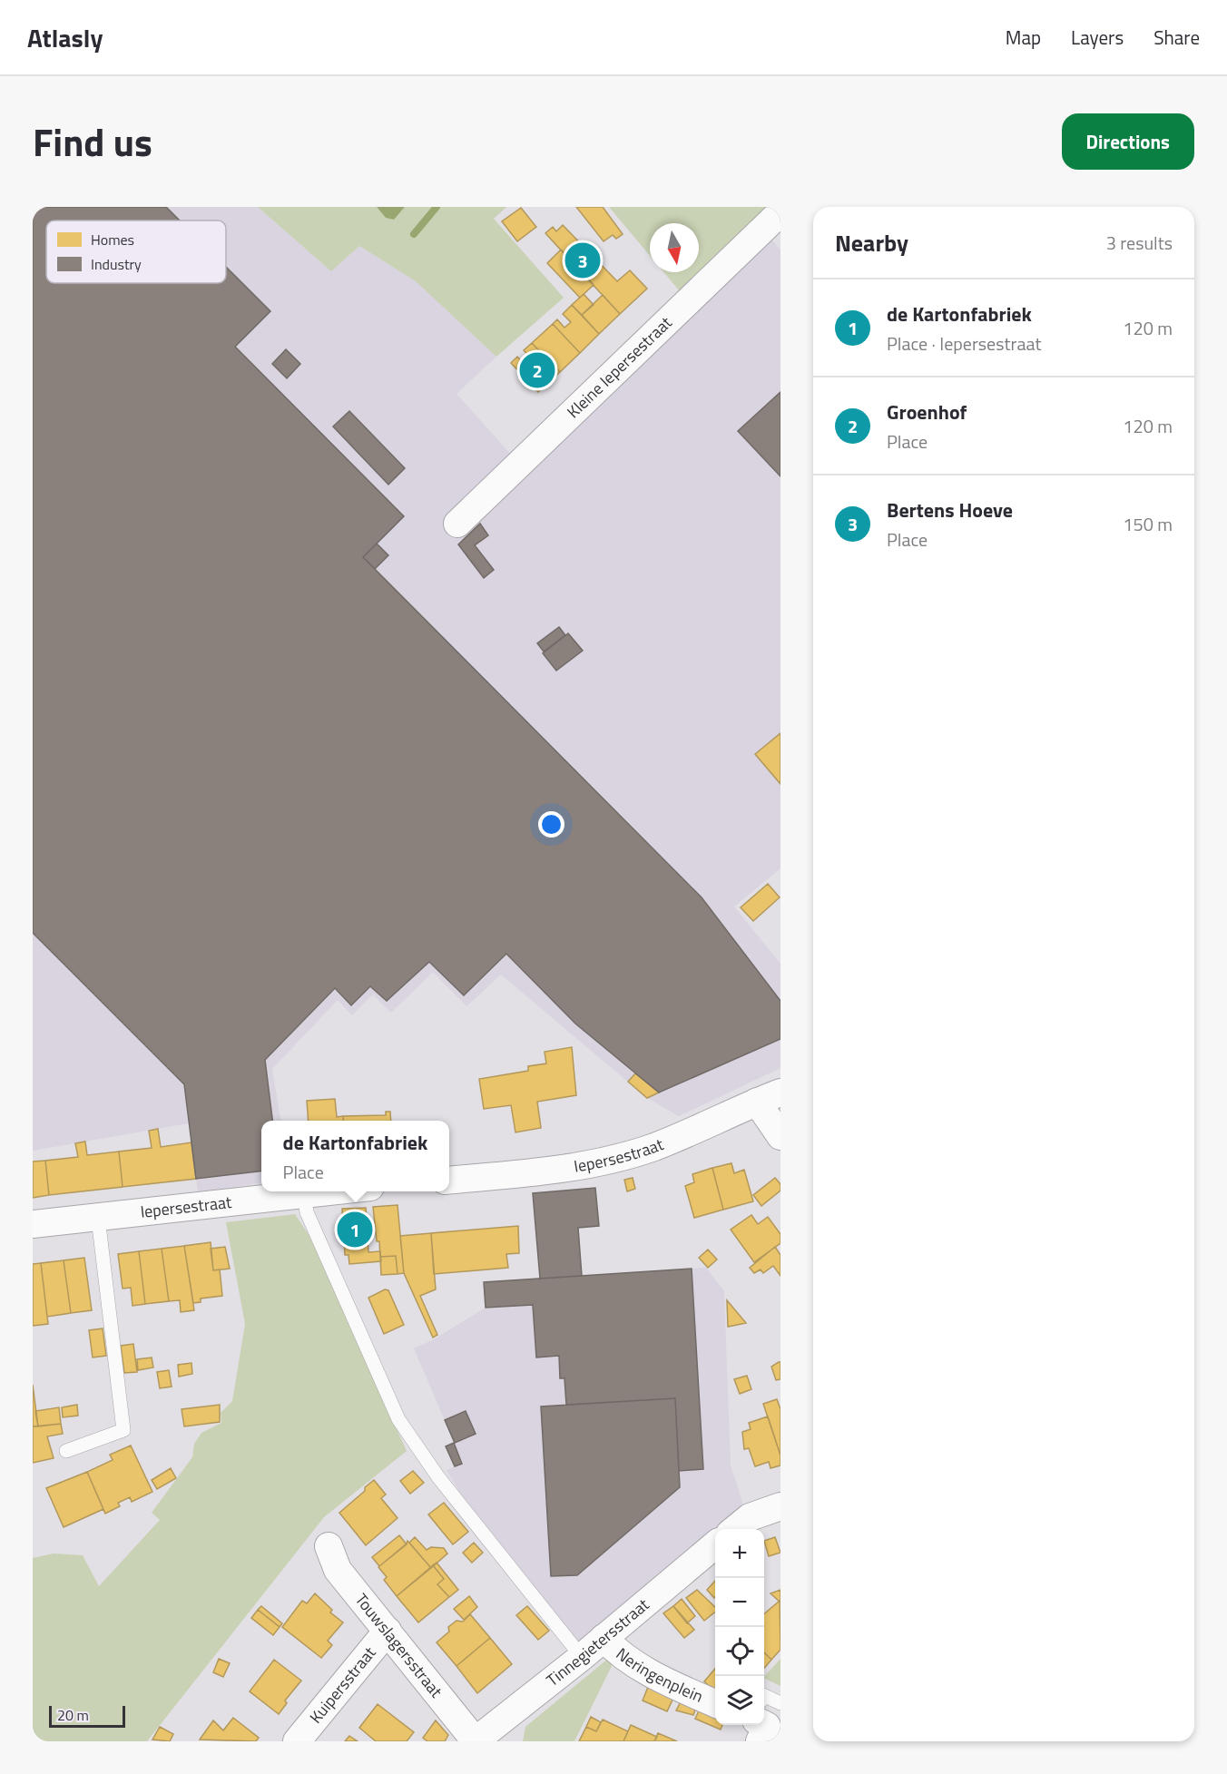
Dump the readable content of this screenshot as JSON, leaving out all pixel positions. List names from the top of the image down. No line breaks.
{"streets":{"street":["Kleine Iepersestraat","Iepersestraat","Tinnegietersstraat","Touwslagersstraat","Neringenplein","Kuipersstraat"]},"crossings":[["Tinnegietersstraat","Touwslagersstraat"],["Tinnegietersstraat","Neringenplein"],["Touwslagersstraat","Kuipersstraat"]],"legend":["Homes","Industry"],"scale_bar":"20 m","north":"bottom","page":{"header":"Atlasly","nav":["Map","Layers","Share"],"title":"Find us","buttons":"Directions","heading":["Nearby","3 results"],"pins":["3","2","1"],"list":[{"mark":"1","name":"de Kartonfabriek","note":"Place · Iepersestraat","value":"120 m"},{"mark":"2","name":"Groenhof","note":"Place","value":"120 m"},{"mark":"3","name":"Bertens Hoeve","note":"Place","value":"150 m"}],"popup":["de Kartonfabriek","Place"],"map_buttons":["+","−"],"scale":"20 m"}}
